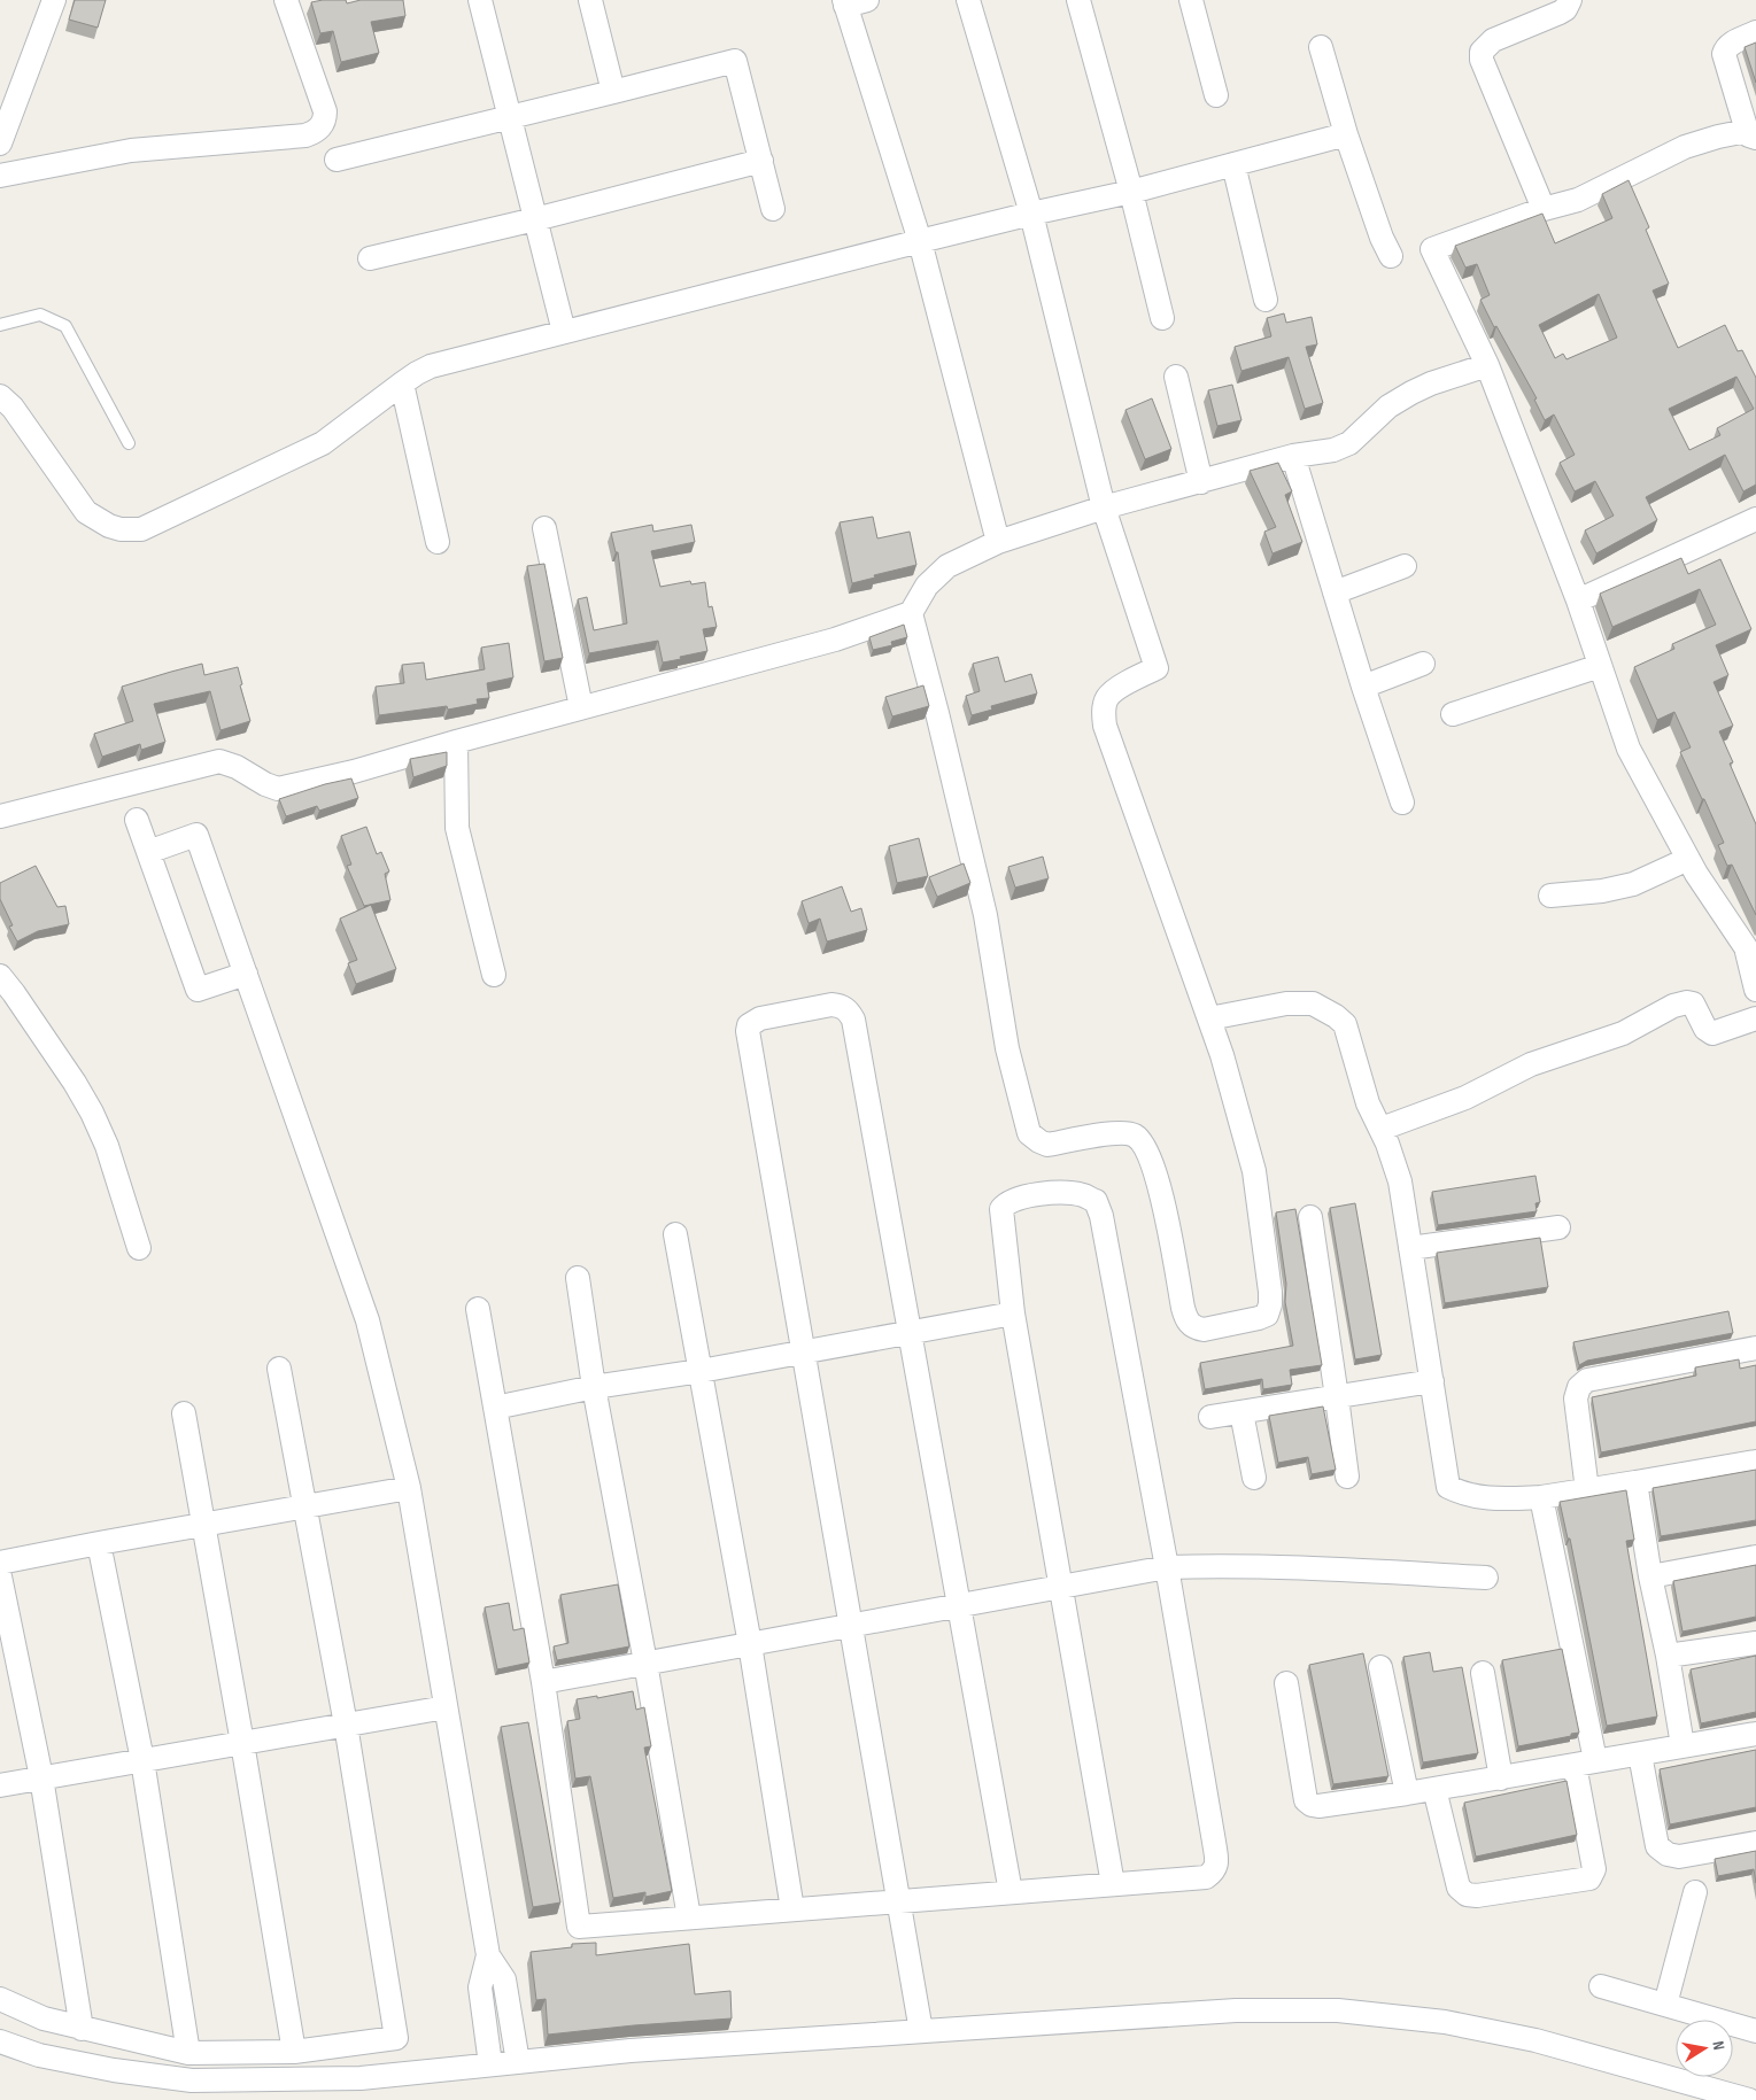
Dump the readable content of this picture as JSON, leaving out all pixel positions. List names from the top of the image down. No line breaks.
{"north":"right"}
